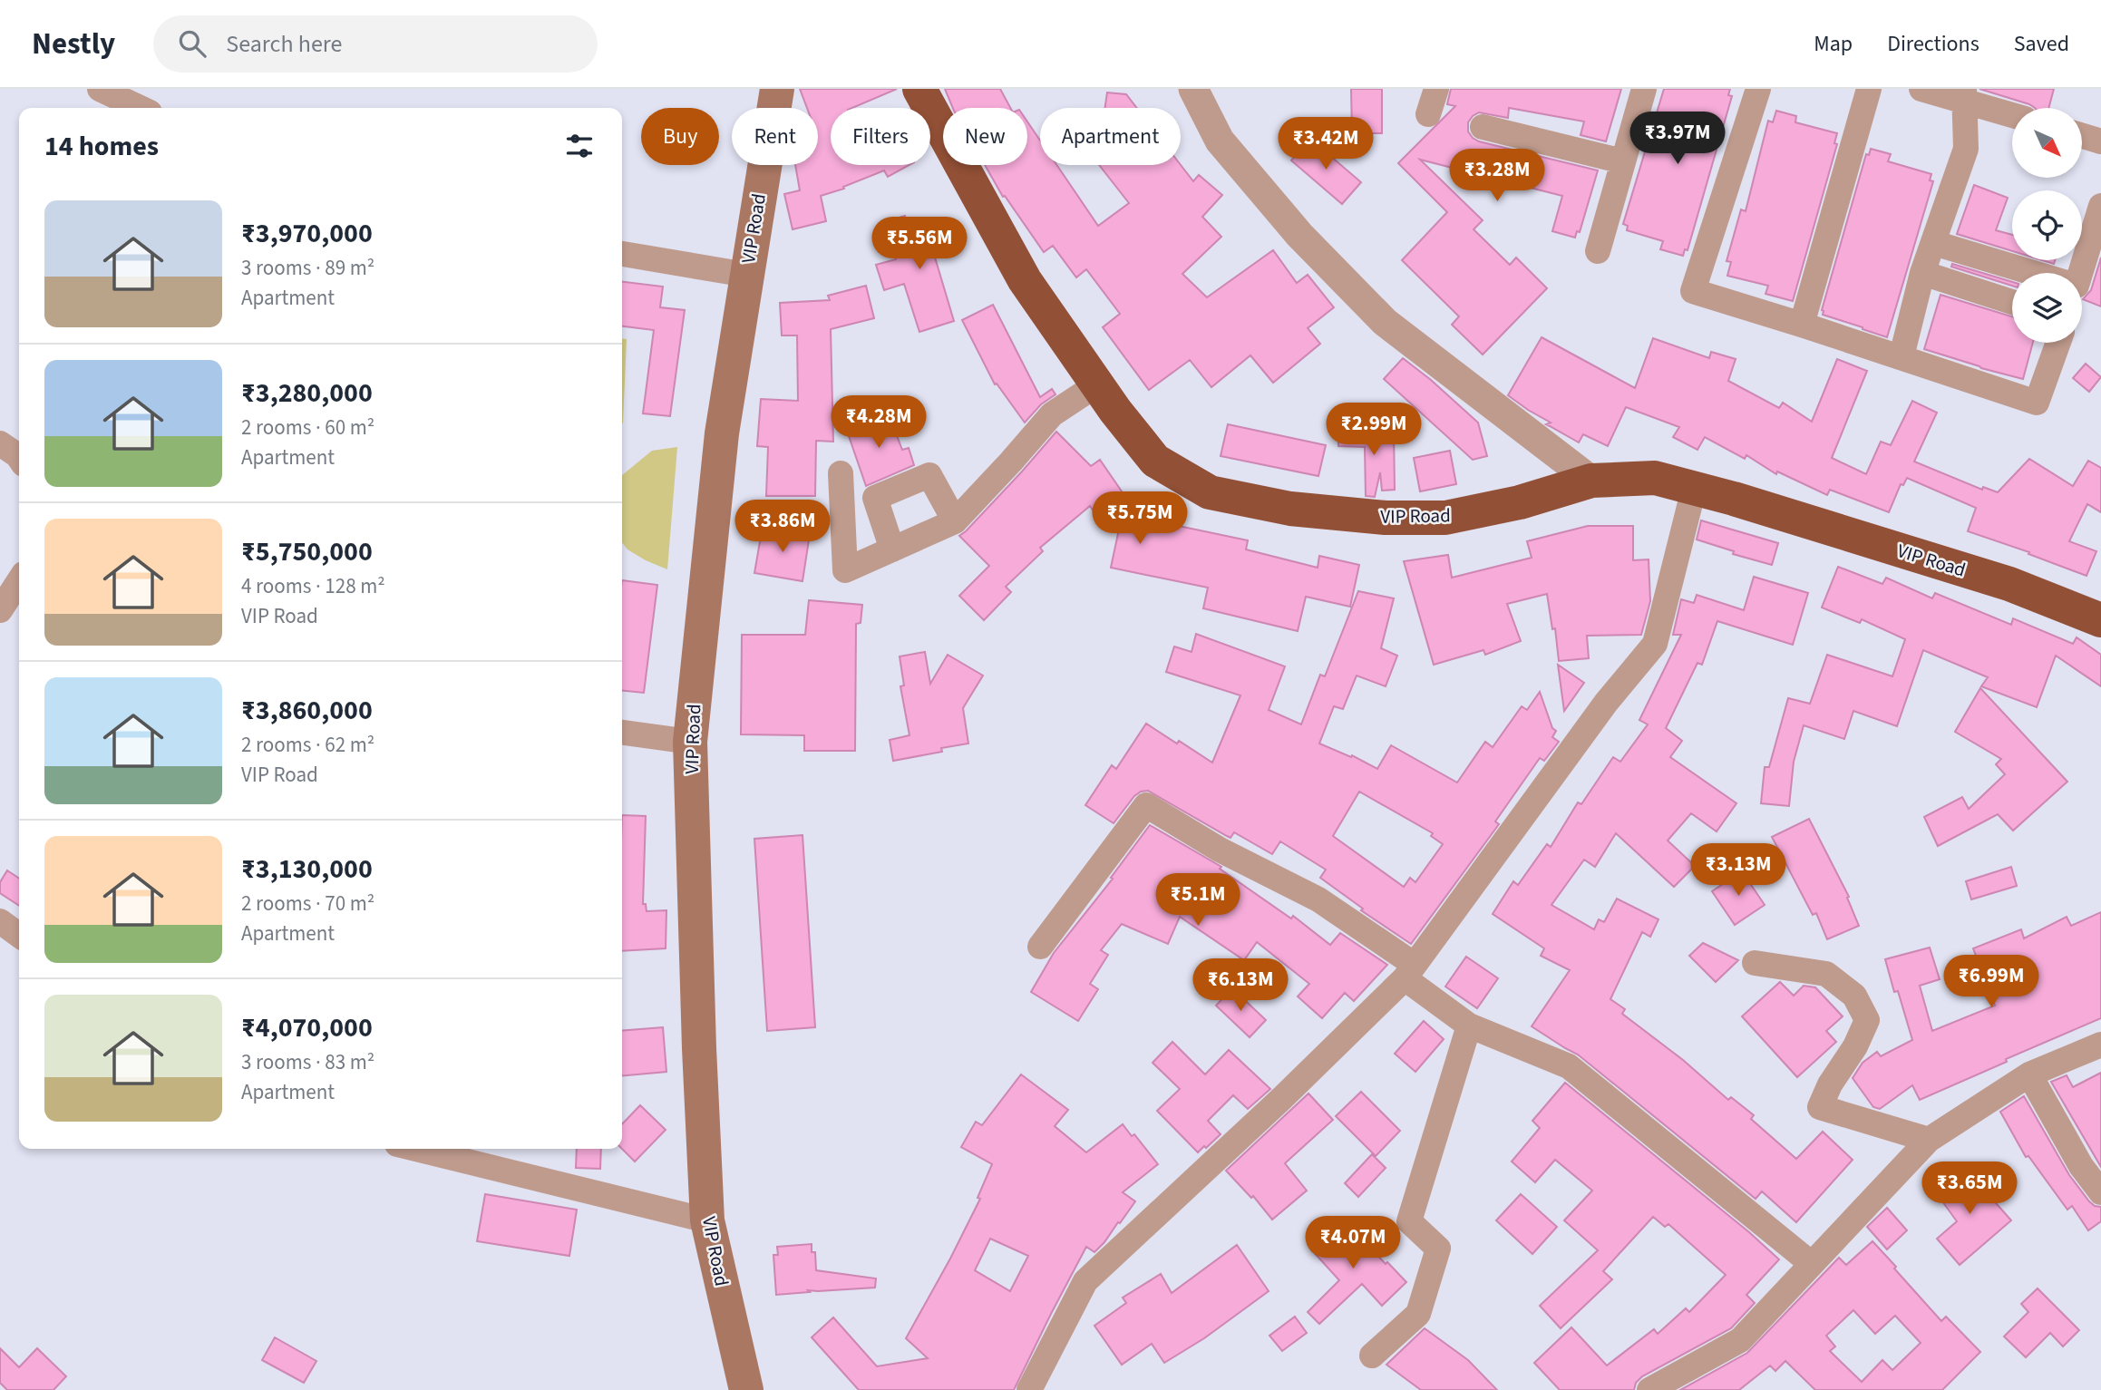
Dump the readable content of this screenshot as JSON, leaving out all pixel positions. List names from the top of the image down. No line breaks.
{"streets":{"highway":["VIP Road"]},"north":"bottom right","page":{"header":"Nestly","search":"Search here","nav":["Map","Directions","Saved"],"chip":["Buy","Rent","Filters","New","Apartment"],"heading":"14 homes","price":["₹3.97M","₹3.42M","₹3.28M","₹5.56M","₹4.28M","₹2.99M","₹5.75M","₹3.86M","₹3.13M","₹5.1M","₹6.99M","₹6.13M","₹3.65M","₹4.07M"],"list":[{"name":"₹3,970,000","note":"3 rooms · 89 m² · Apartment"},{"name":"₹3,280,000","note":"2 rooms · 60 m² · Apartment"},{"name":"₹5,750,000","note":"4 rooms · 128 m² · VIP Road"},{"name":"₹3,860,000","note":"2 rooms · 62 m² · VIP Road"},{"name":"₹3,130,000","note":"2 rooms · 70 m² · Apartment"},{"name":"₹4,070,000","note":"3 rooms · 83 m² · Apartment"}]}}
